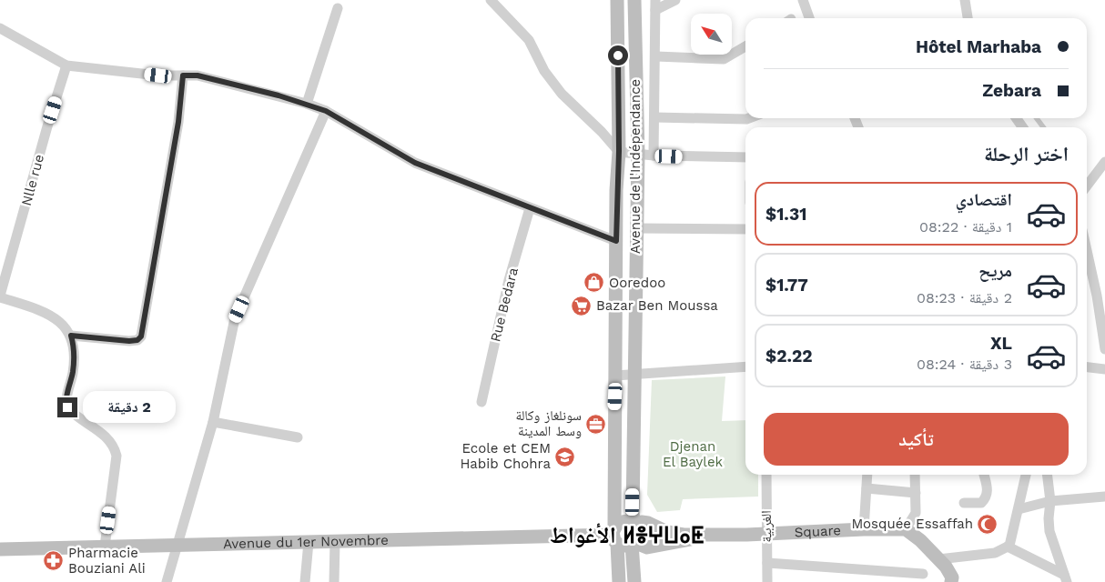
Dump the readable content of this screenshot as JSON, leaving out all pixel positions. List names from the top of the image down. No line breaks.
{"streets":{"main road":["Avenue de l'Indépendance","Square","Avenue du 1er Novembre"],"street":["Nlle rue","Rue Bedara","الغربية"]},"crossings":[["Avenue de l'Indépendance","Avenue du 1er Novembre"],["الغربية","Square"]],"districts":["الأغواط ⵍⴻⵖⵡⴰⵟ"],"parks":["Djenan El Baylek"],"places":{"shop":["Ooredoo"],"supermarket":["Bazar Ben Moussa"],"office":["سونلغاز وكالة وسط المدينة"],"school or university":["Ecole et CEM Habib Chohra"],"mosque":["Mosquée Essaffah"],"pharmacy":["Pharmacie Bouziani Ali"]},"north":"top left","page":{"banner":["Hôtel Marhaba","Zebara"],"heading":"اختر الرحلة","list":[{"name":"اقتصادي","note":"1 دقيقة · 08:22","value":"$1.31"},{"name":"مريح","note":"2 دقيقة · 08:23","value":"$1.77"},{"name":"XL","note":"3 دقيقة · 08:24","value":"$2.22"}],"bubble":"2 دقيقة","buttons":"تأكيد"}}
